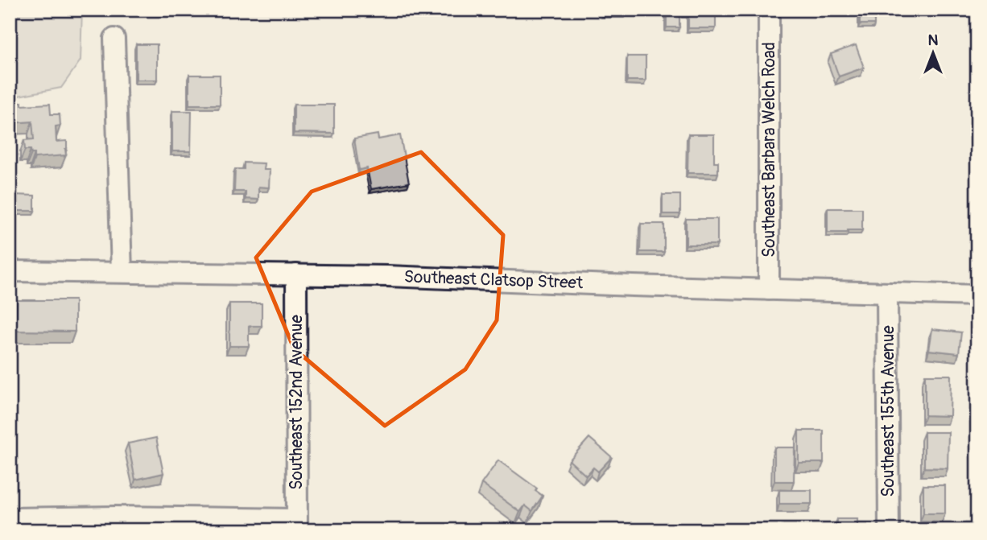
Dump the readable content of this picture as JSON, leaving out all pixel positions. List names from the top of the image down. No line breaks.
{"streets":{"street":["Southeast Barbara Welch Road","Southeast Clatsop Street","Southeast 152nd Avenue","Southeast 155th Avenue"]},"crossings":[["Southeast Barbara Welch Road","Southeast Clatsop Street"],["Southeast Clatsop Street","Southeast 152nd Avenue"],["Southeast Clatsop Street","Southeast 155th Avenue"]],"north":"top"}
